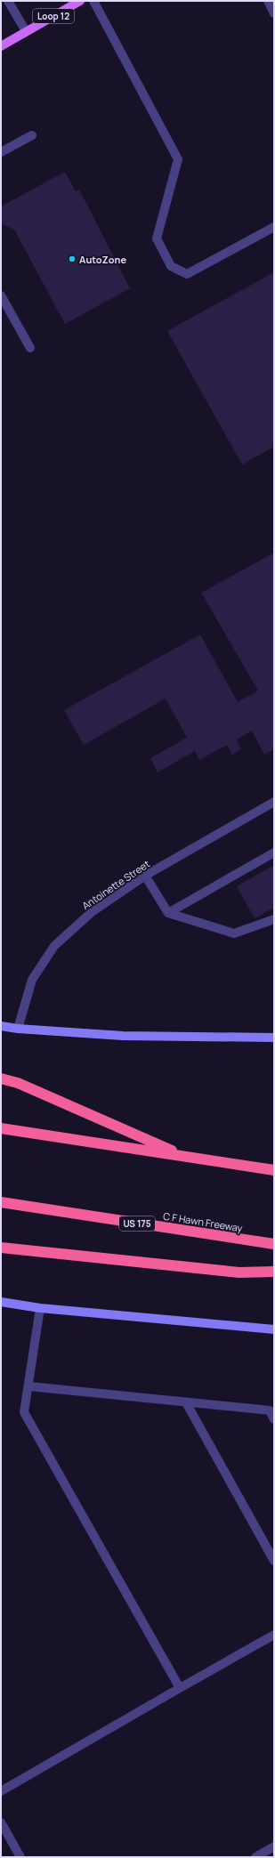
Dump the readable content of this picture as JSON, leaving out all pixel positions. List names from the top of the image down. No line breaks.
{"streets":{"highway":["C F Hawn Freeway","US 175"],"main road":["Loop 12"],"street":["Antoinette Street"]},"places":["AutoZone"]}
